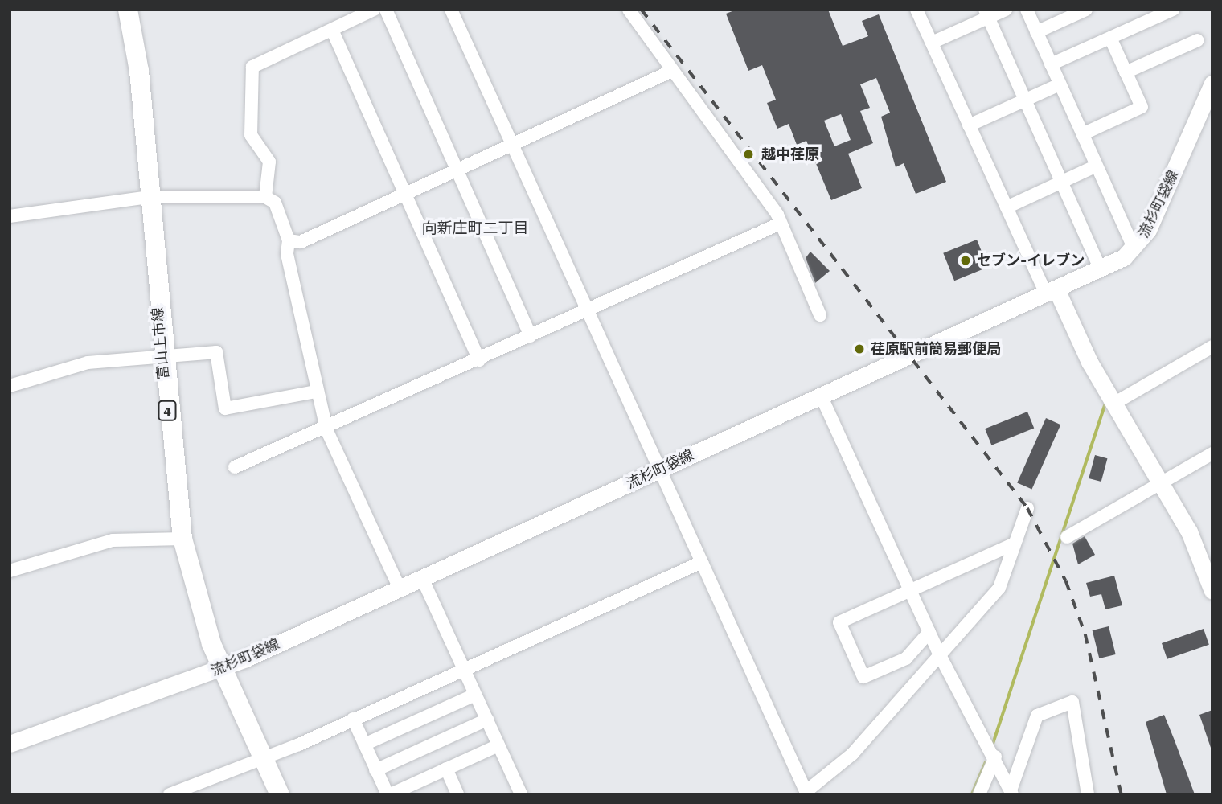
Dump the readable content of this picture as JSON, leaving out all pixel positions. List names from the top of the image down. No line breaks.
{"streets":{"main road":["流杉町袋線","富山上市線","4"]},"crossings":[["流杉町袋線","富山上市線"]],"districts":["向新庄町二丁目"],"places":["越中荏原","セブン-イレブン","荏原駅前簡易郵便局"]}
